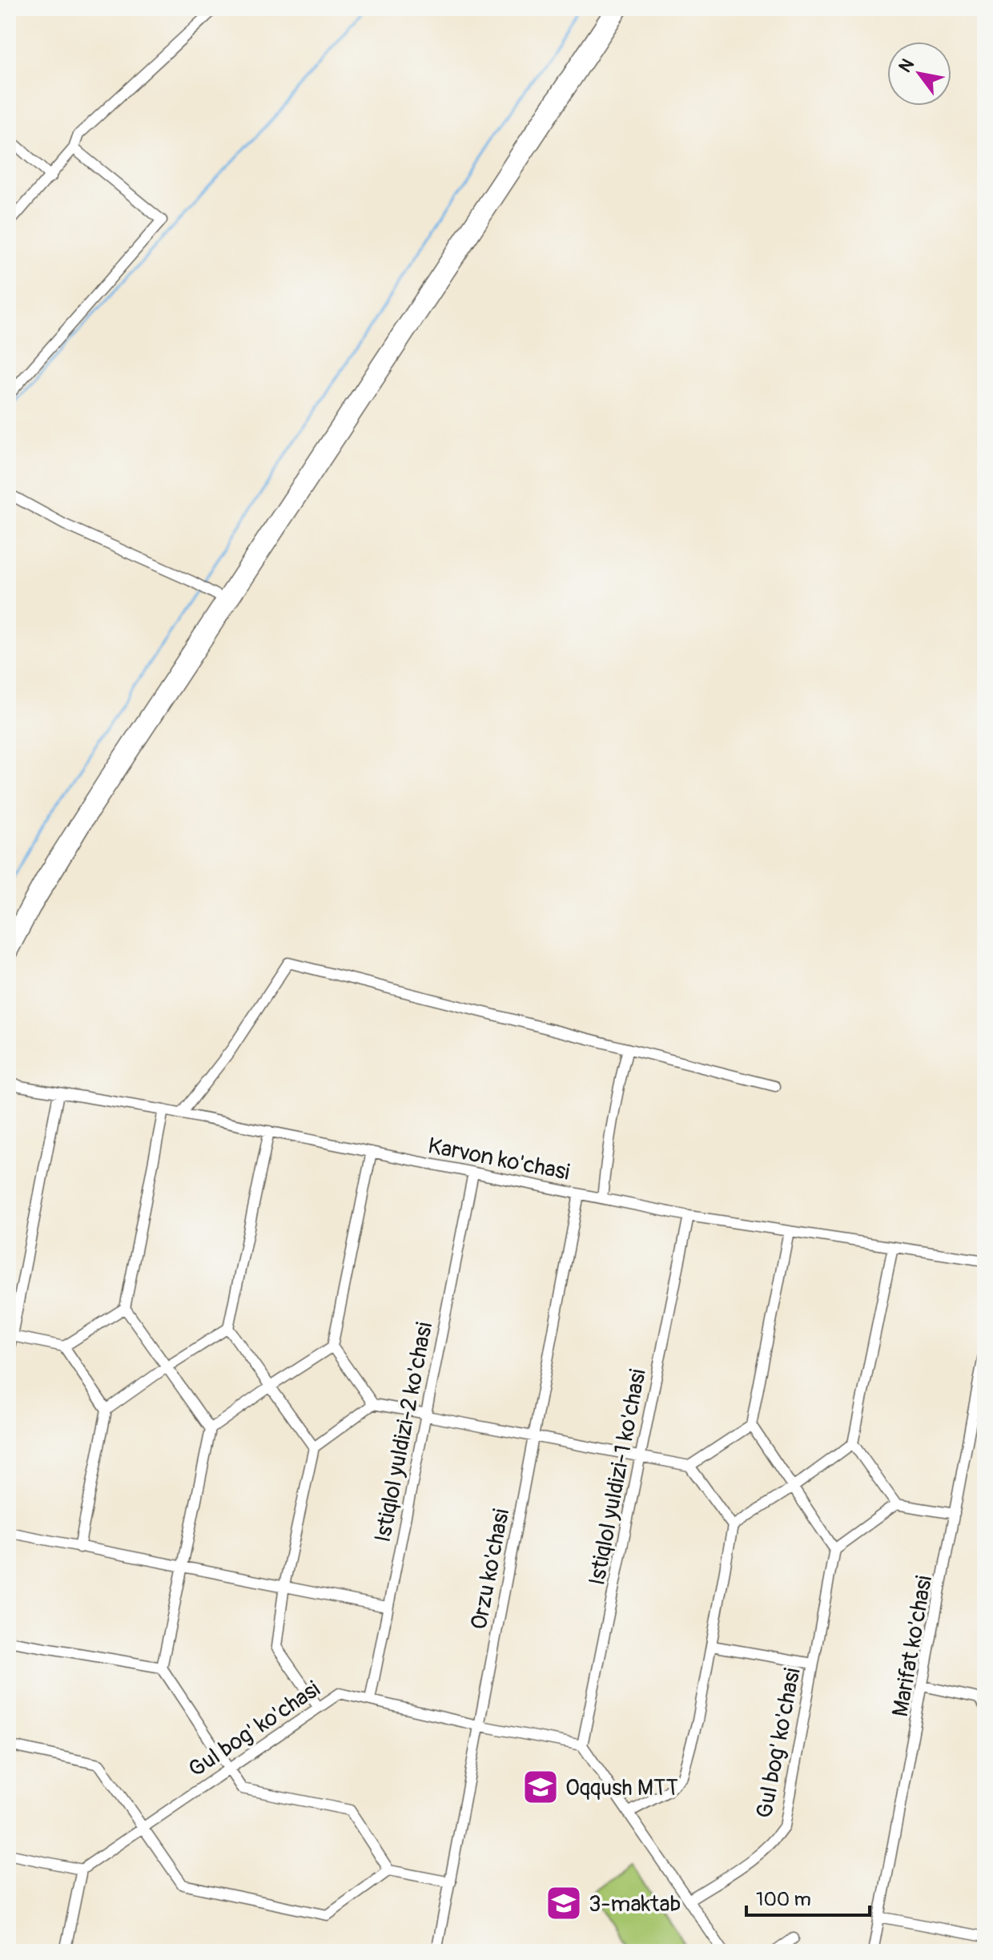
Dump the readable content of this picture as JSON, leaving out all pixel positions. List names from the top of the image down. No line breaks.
{"streets":{"street":["Karvon ko'chasi","Istiqlol yuldizi-2 ko'chasi","Istiqlol yuldizi-1 ko'chasi","Orzu ko'chasi","Marifat ko'chasi","Gul bog' ko'chasi"]},"crossings":[["Karvon ko'chasi","Istiqlol yuldizi-2 ko'chasi"],["Karvon ko'chasi","Istiqlol yuldizi-1 ko'chasi"],["Karvon ko'chasi","Orzu ko'chasi"],["Istiqlol yuldizi-2 ko'chasi","Gul bog' ko'chasi"],["Istiqlol yuldizi-1 ko'chasi","Gul bog' ko'chasi"],["Orzu ko'chasi","Gul bog' ko'chasi"]],"places":{"school or university":["Oqqush MTT","3-maktab"]},"scale_bar":"100 m","north":"top left"}
